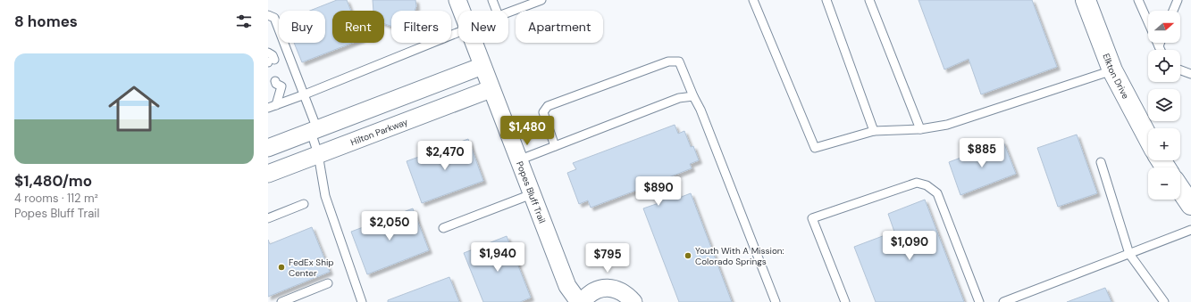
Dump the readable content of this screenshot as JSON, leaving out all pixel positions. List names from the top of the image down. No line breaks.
{"streets":{"street":["Elkton Drive","Hilton Parkway","Popes Bluff Trail"]},"crossings":[["Hilton Parkway","Popes Bluff Trail"]],"places":["Youth With A Mission: Colorado Springs","FedEx Ship Center"],"north":"right","page":{"heading":"8 homes","map_buttons":["+","−"],"chip":["Buy","Rent","Filters","New","Apartment"],"list":[{"name":"$1,480/mo","note":"4 rooms · 112 m² · Popes Bluff Trail"}],"price":["$1,480","$885","$2,470","$890","$2,050","$1,090","$1,940","$795"]}}
